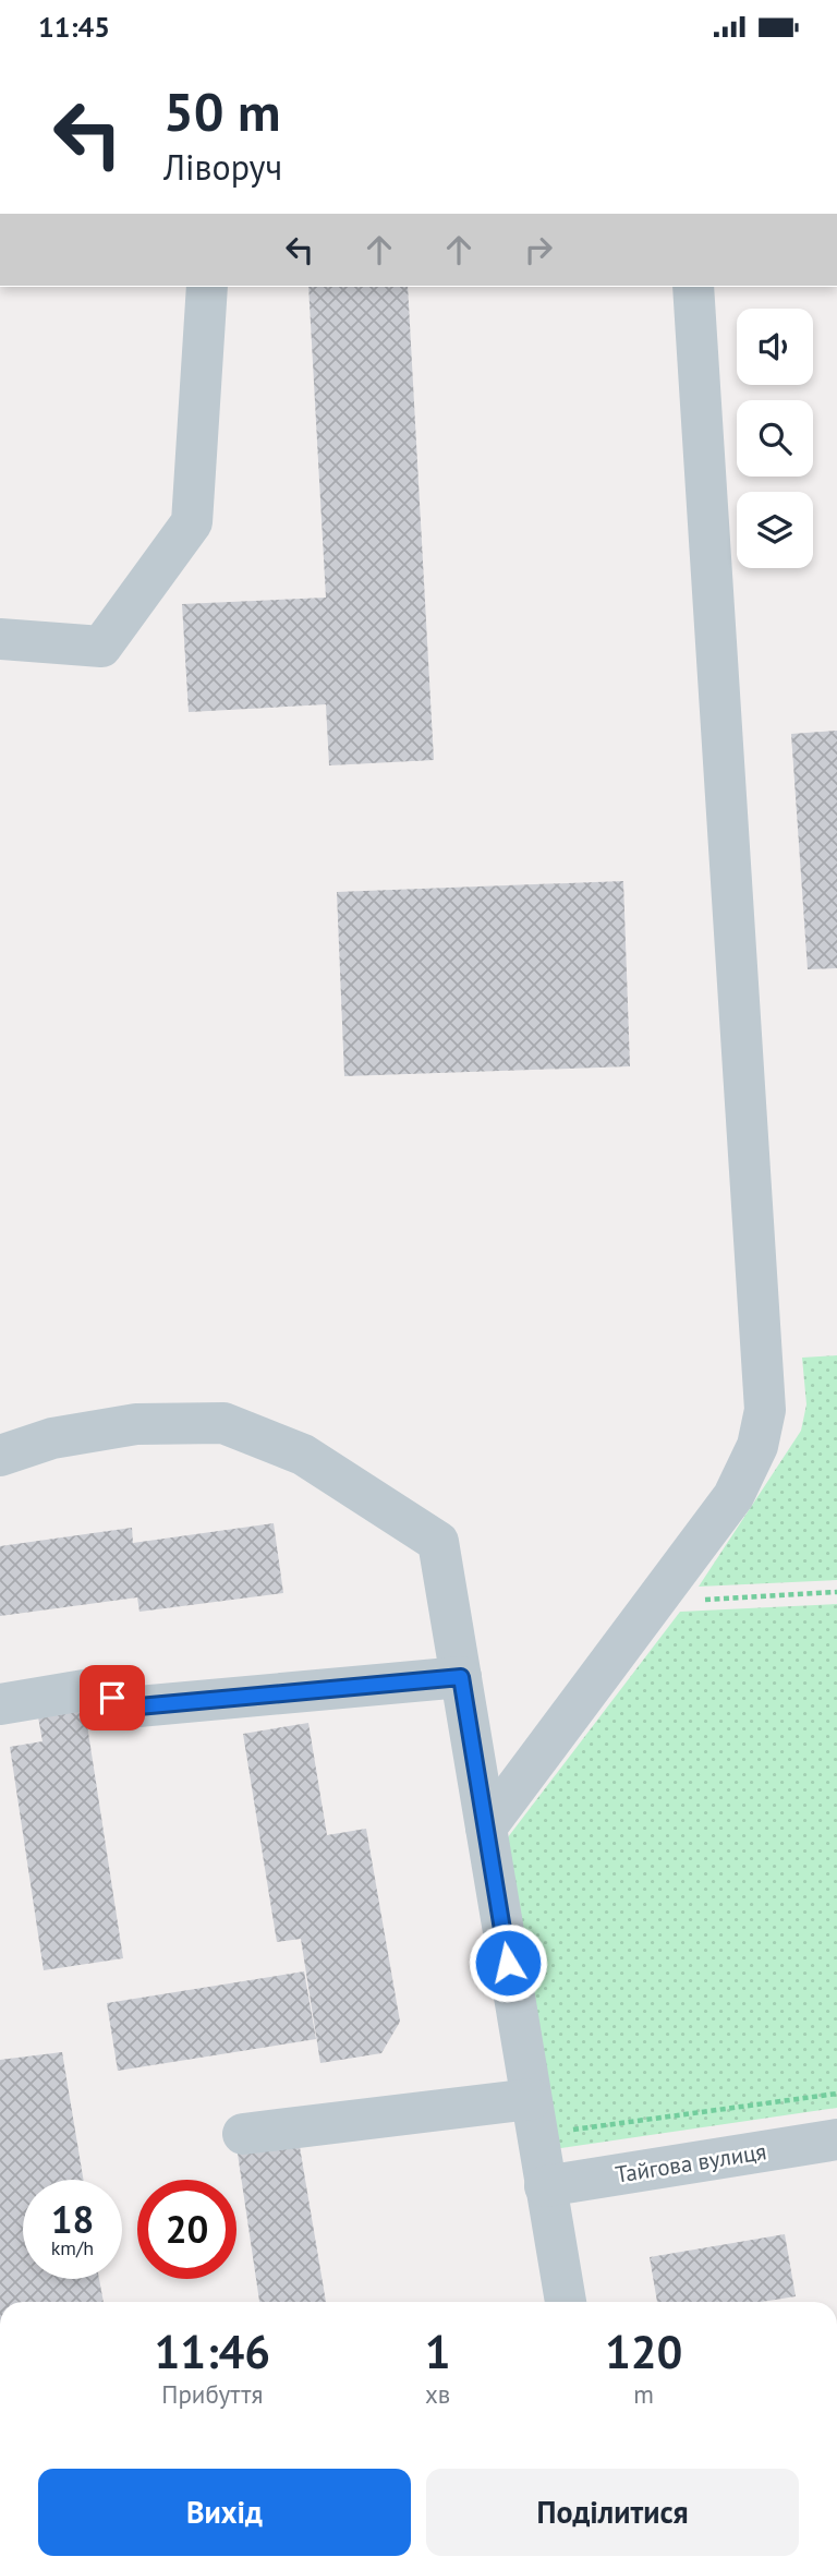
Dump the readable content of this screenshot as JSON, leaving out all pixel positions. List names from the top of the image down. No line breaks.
{"streets":{"street":["Тайгова вулиця"]},"page":{"status":"11:45","turn":["50 m","Ліворуч"],"speed":"18 km/h","limit":"20","eta":["11:46","Прибуття","1","хв","120","m"],"buttons":["Вихід","Поділитися"]}}
